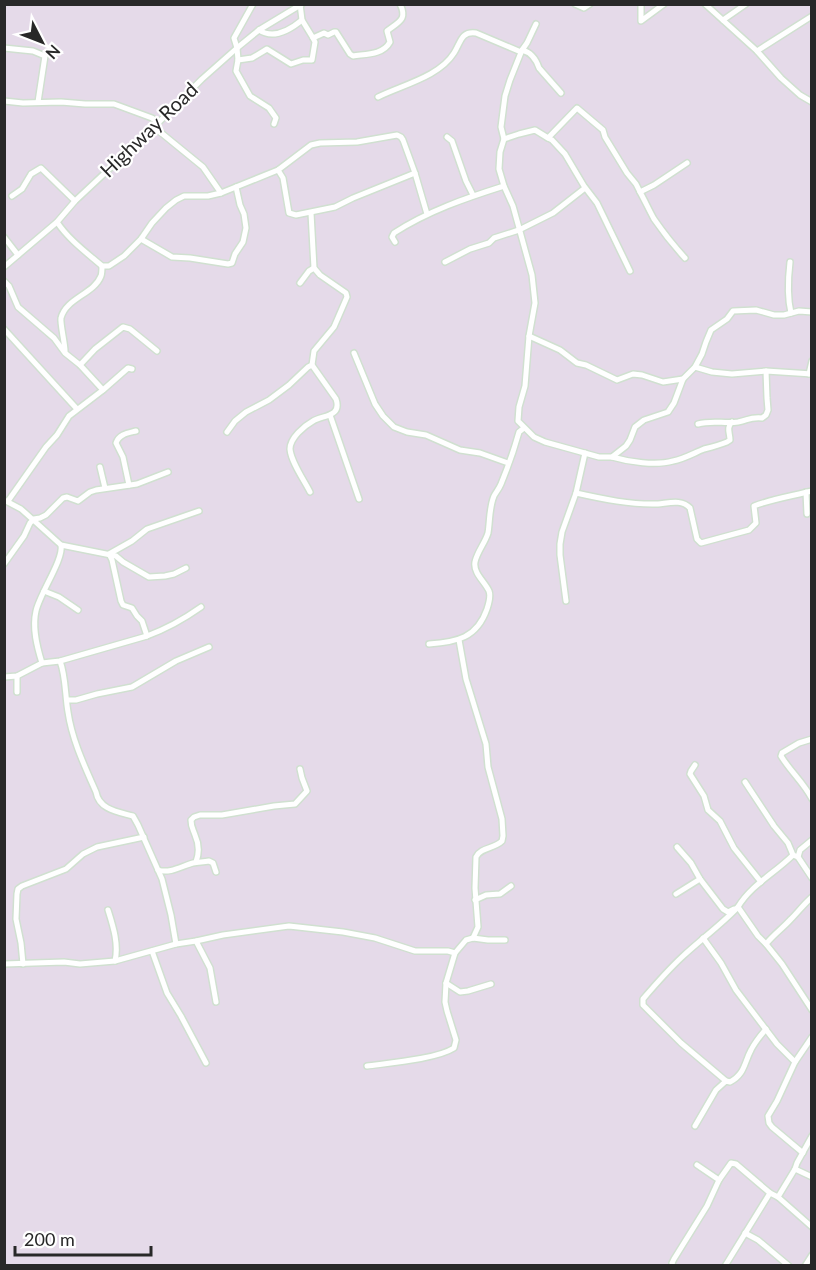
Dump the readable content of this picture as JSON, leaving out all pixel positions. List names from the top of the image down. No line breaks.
{"streets":{"street":["Highway Road"]},"scale_bar":"200 m","north":"bottom right"}
